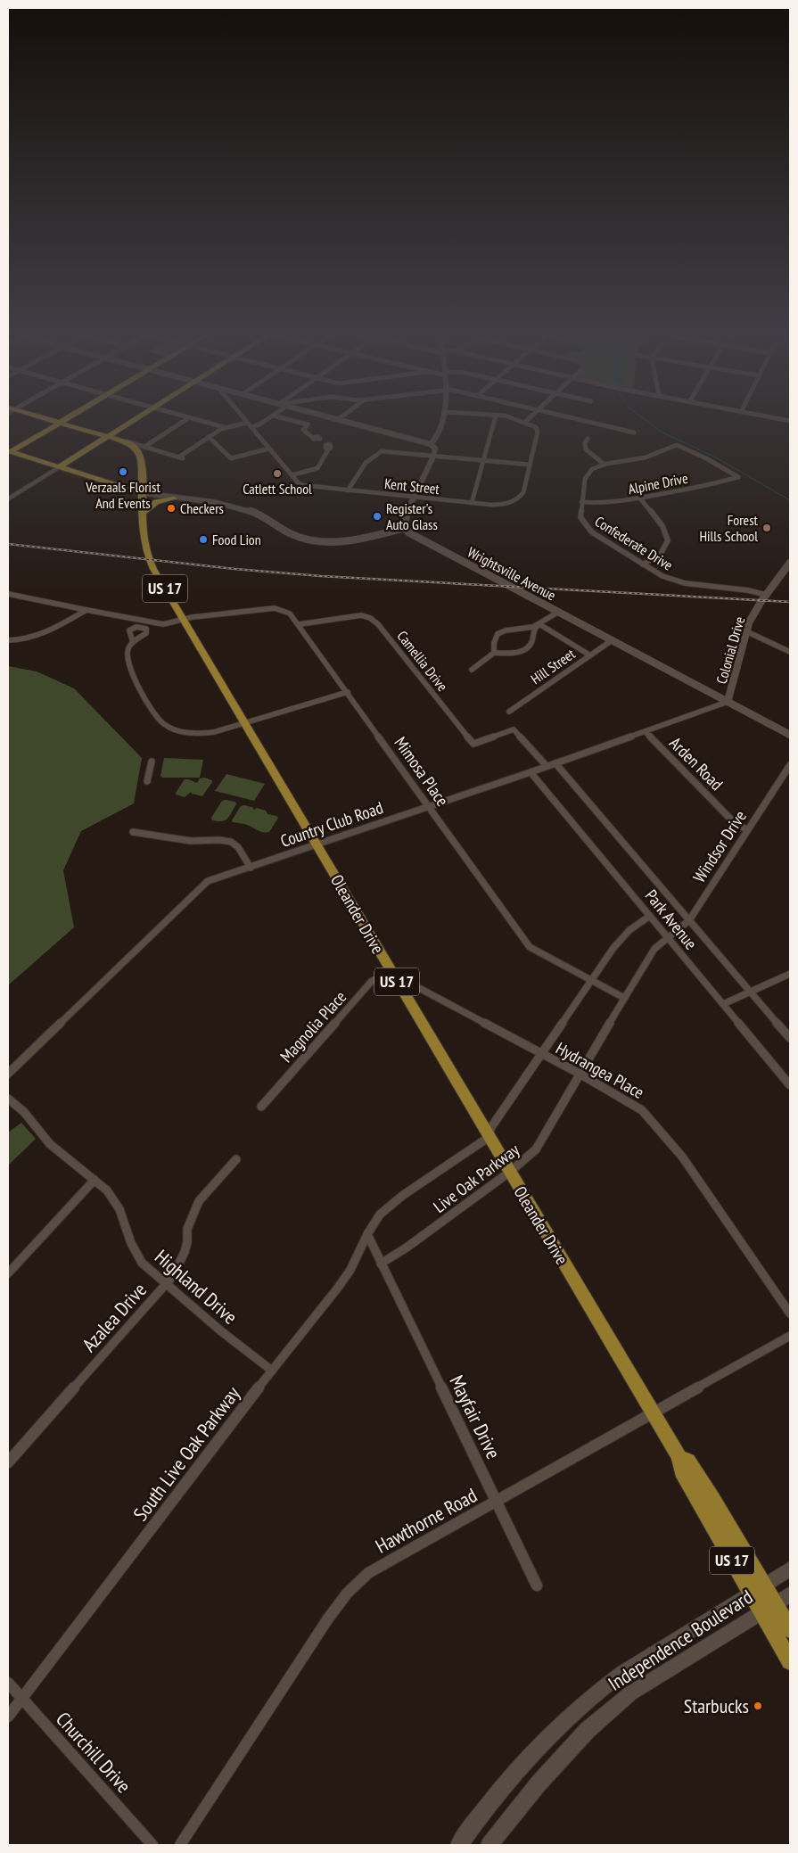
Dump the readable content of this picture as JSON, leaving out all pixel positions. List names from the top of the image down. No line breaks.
{"streets":{"main road":["US 17","Oleander Drive","Independence Boulevard"],"street":["Alpine Drive","Kent Street","Confederate Drive","Wrightsville Avenue","Colonial Drive","Camellia Drive","Hill Street","Arden Road","Mimosa Place","Country Club Road","Windsor Drive","Park Avenue","Magnolia Place","Hydrangea Place","Live Oak Parkway","Highland Drive","Azalea Drive","Mayfair Drive","South Live Oak Parkway","Hawthorne Road","Churchill Drive"]},"crossings":[["Alpine Drive","Confederate Drive"],["Confederate Drive","Colonial Drive"],["Wrightsville Avenue","Colonial Drive"],["Wrightsville Avenue","Hill Street"],["Wrightsville Avenue","Country Club Road"],["Colonial Drive","Country Club Road"],["Camellia Drive","Mimosa Place"],["Camellia Drive","Country Club Road"],["Arden Road","Country Club Road"],["Arden Road","Windsor Drive"],["Mimosa Place","Country Club Road"],["Mimosa Place","Oleander Drive"],["Mimosa Place","Live Oak Parkway"],["Country Club Road","Oleander Drive"],["Country Club Road","Park Avenue"],["Windsor Drive","Park Avenue"],["Windsor Drive","Live Oak Parkway"],["Oleander Drive","Magnolia Place"],["Oleander Drive","Hydrangea Place"],["Oleander Drive","Live Oak Parkway"],["Oleander Drive","Hawthorne Road"],["Oleander Drive","Independence Boulevard"],["Park Avenue","Live Oak Parkway"],["Magnolia Place","Hydrangea Place"],["Hydrangea Place","Live Oak Parkway"],["Live Oak Parkway","Mayfair Drive"],["Live Oak Parkway","South Live Oak Parkway"],["Highland Drive","Azalea Drive"],["Highland Drive","South Live Oak Parkway"],["Mayfair Drive","Hawthorne Road"],["South Live Oak Parkway","Churchill Drive"]],"places":["Verzaals Florist And Events","Catlett School","Checkers","Register's Auto Glass","Forest Hills School","Food Lion","Starbucks"]}
